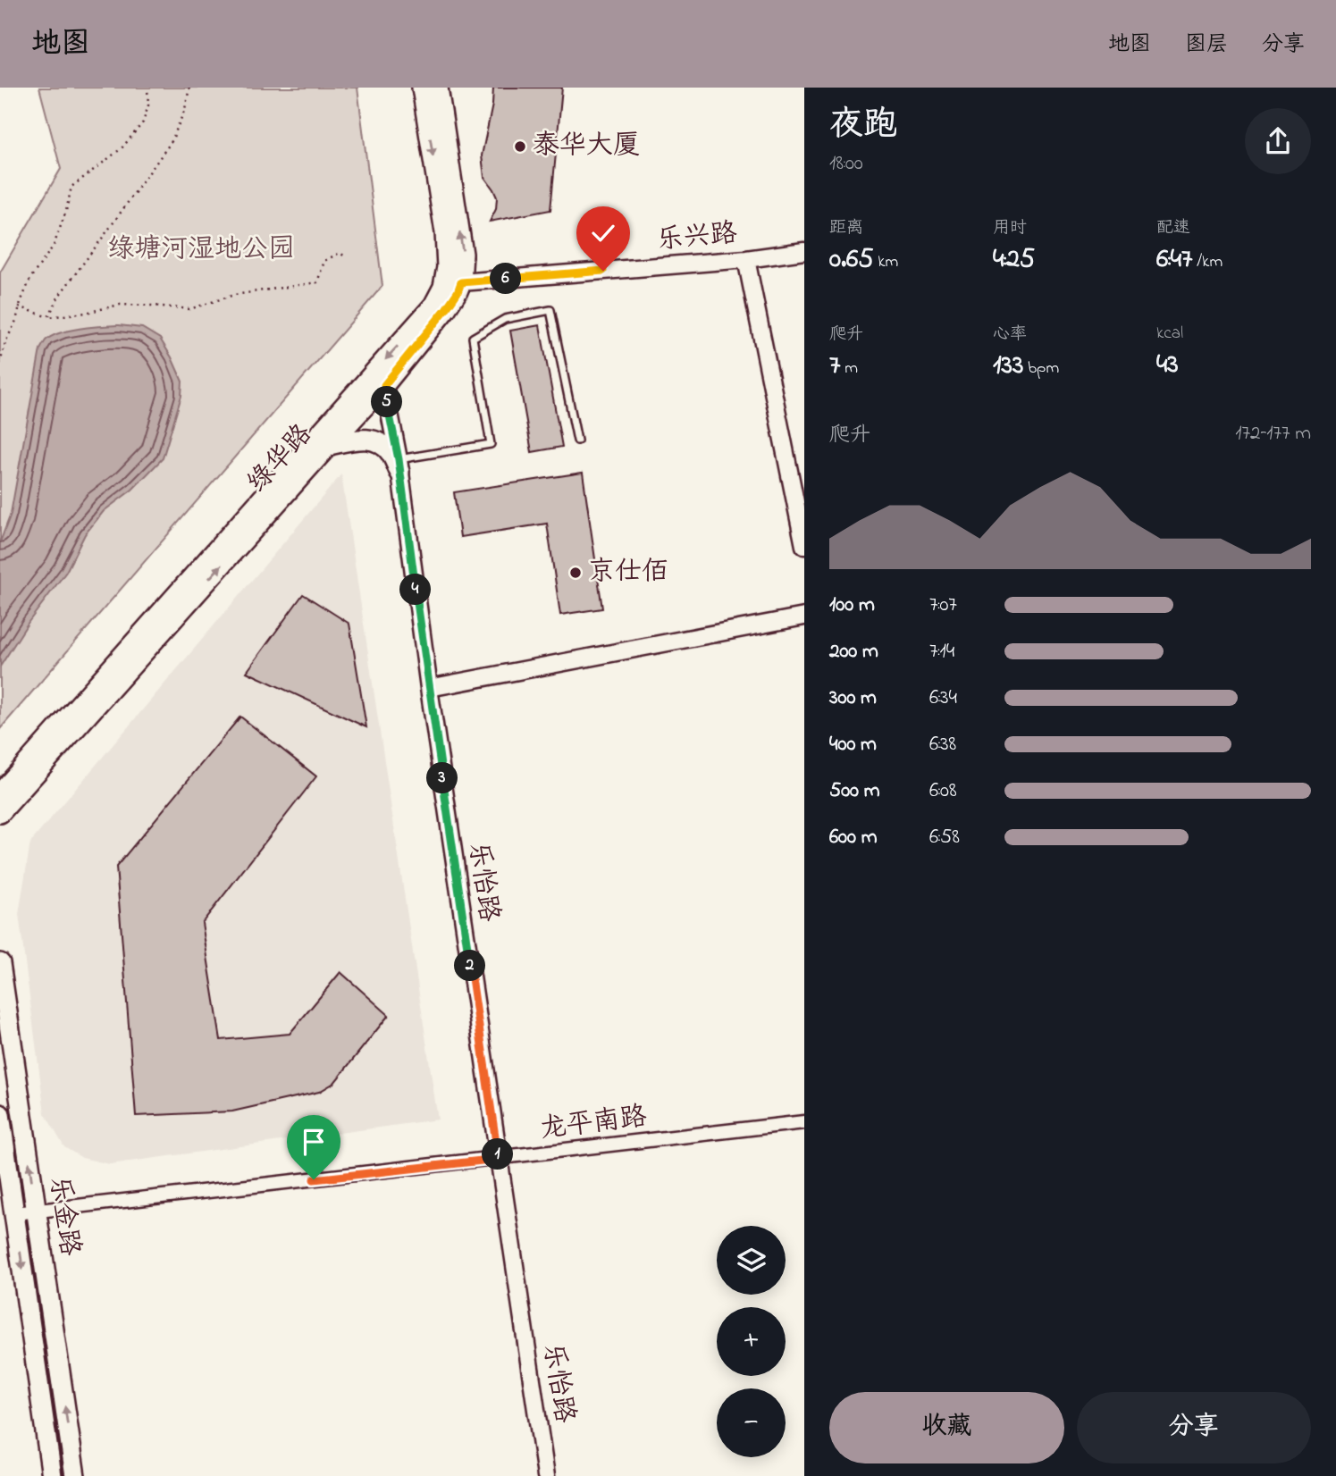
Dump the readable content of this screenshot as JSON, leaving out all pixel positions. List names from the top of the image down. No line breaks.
{"streets":{"main road":["绿华路","乐金路"],"street":["乐兴路","乐怡路","龙平南路"]},"crossings":[["乐兴路","绿华路"],["绿华路","乐怡路"],["乐怡路","龙平南路"],["龙平南路","乐金路"]],"parks":["绿塘河湿地公园"],"places":["泰华大厦","京仕佰"],"page":{"header":"地图","nav":["地图","图层","分享"],"heading":["夜跑","18:00"],"stats":[["距离","0.65 km"],["用时","4:25"],["配速","6:47 /km"],["爬升","7 m"],["心率","133 bpm"],["kcal","43"]],"pins":["6","5","4","3","2","1"],"chart":["爬升","172–177 m"],"list":[{"name":"100 m","note":"7:07"},{"name":"200 m","note":"7:14"},{"name":"300 m","note":"6:34"},{"name":"400 m","note":"6:38"},{"name":"500 m","note":"6:08"},{"name":"600 m","note":"6:58"}],"map_buttons":["+","−"],"buttons":["收藏","分享"]}}
